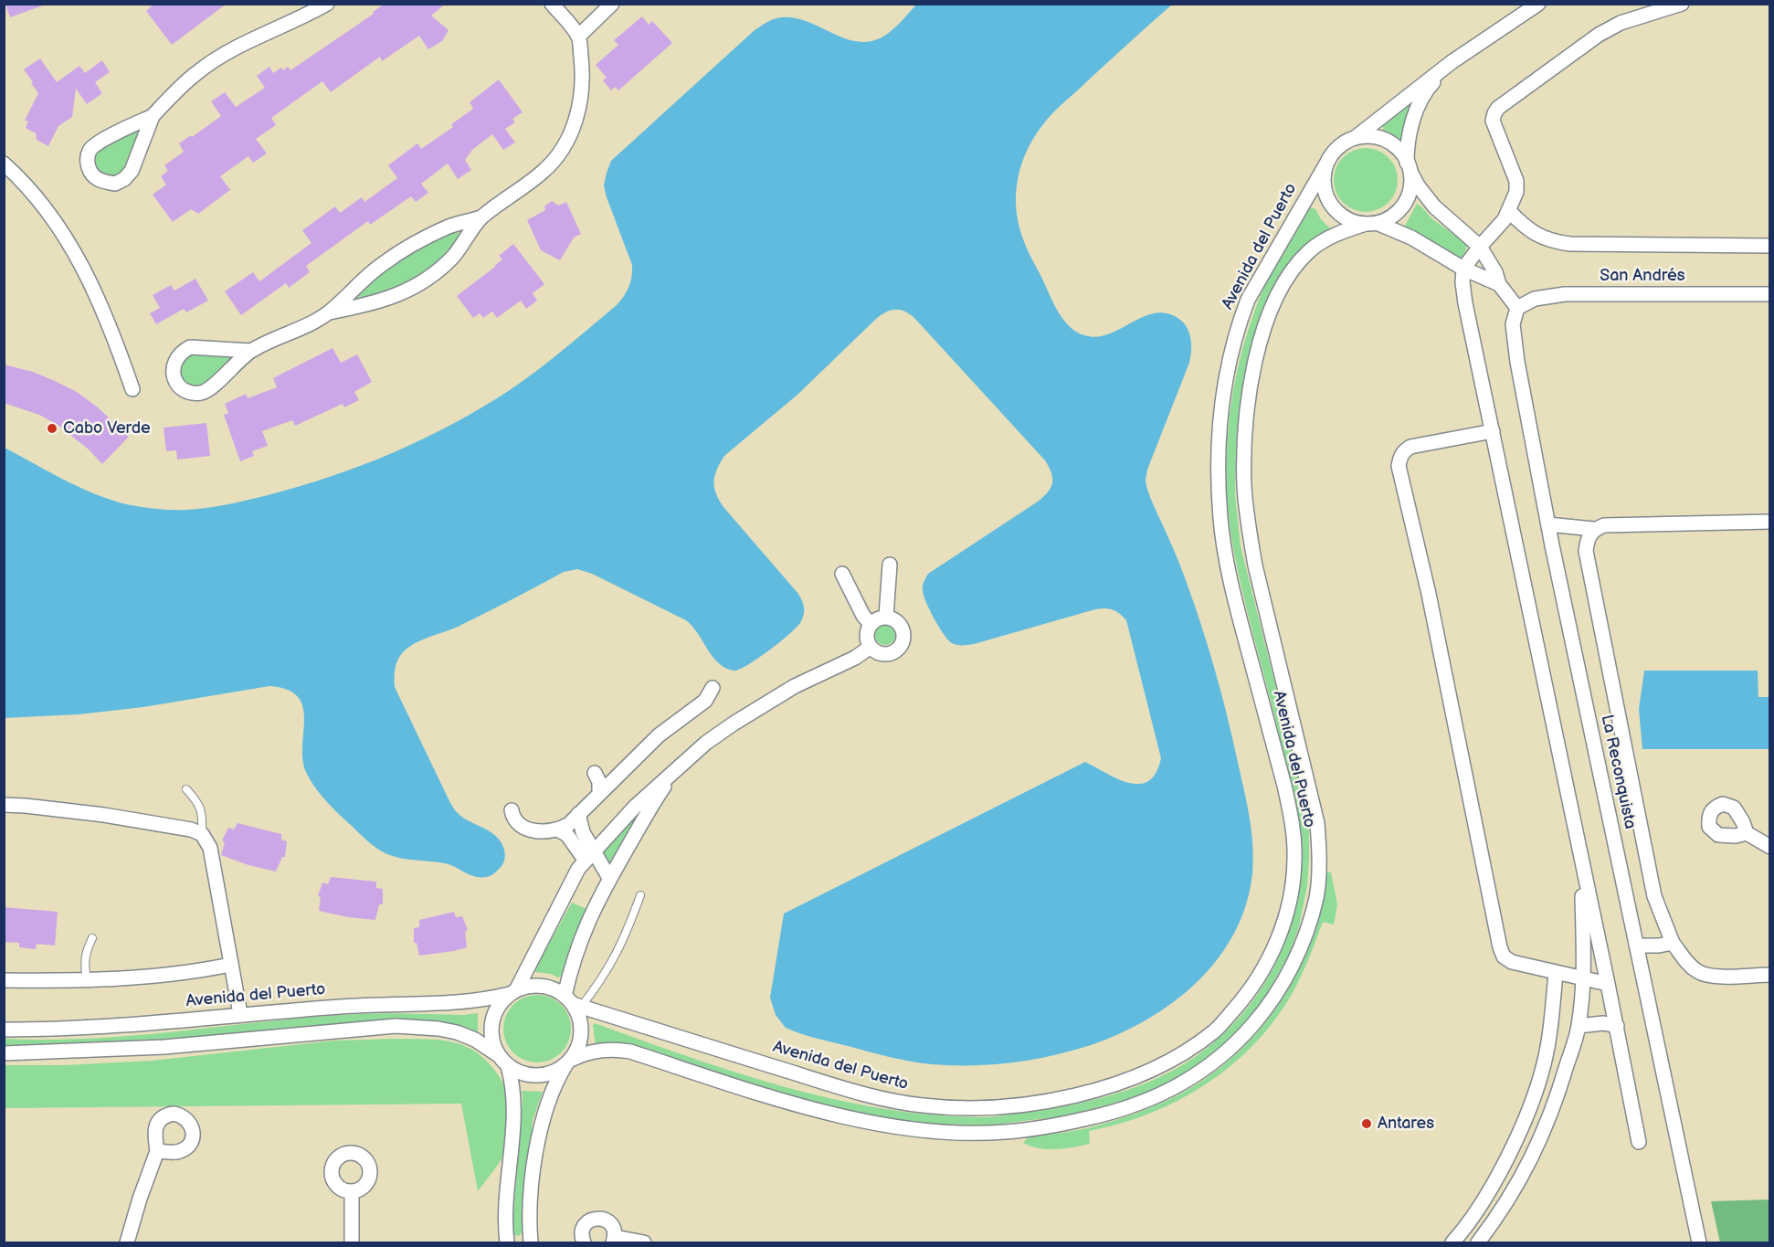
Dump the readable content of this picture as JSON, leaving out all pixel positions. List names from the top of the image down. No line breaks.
{"streets":{"street":["Avenida del Puerto","San Andrés","La Reconquista"]},"crossings":[["San Andrés","La Reconquista"]],"places":["Cabo Verde","Antares"]}
